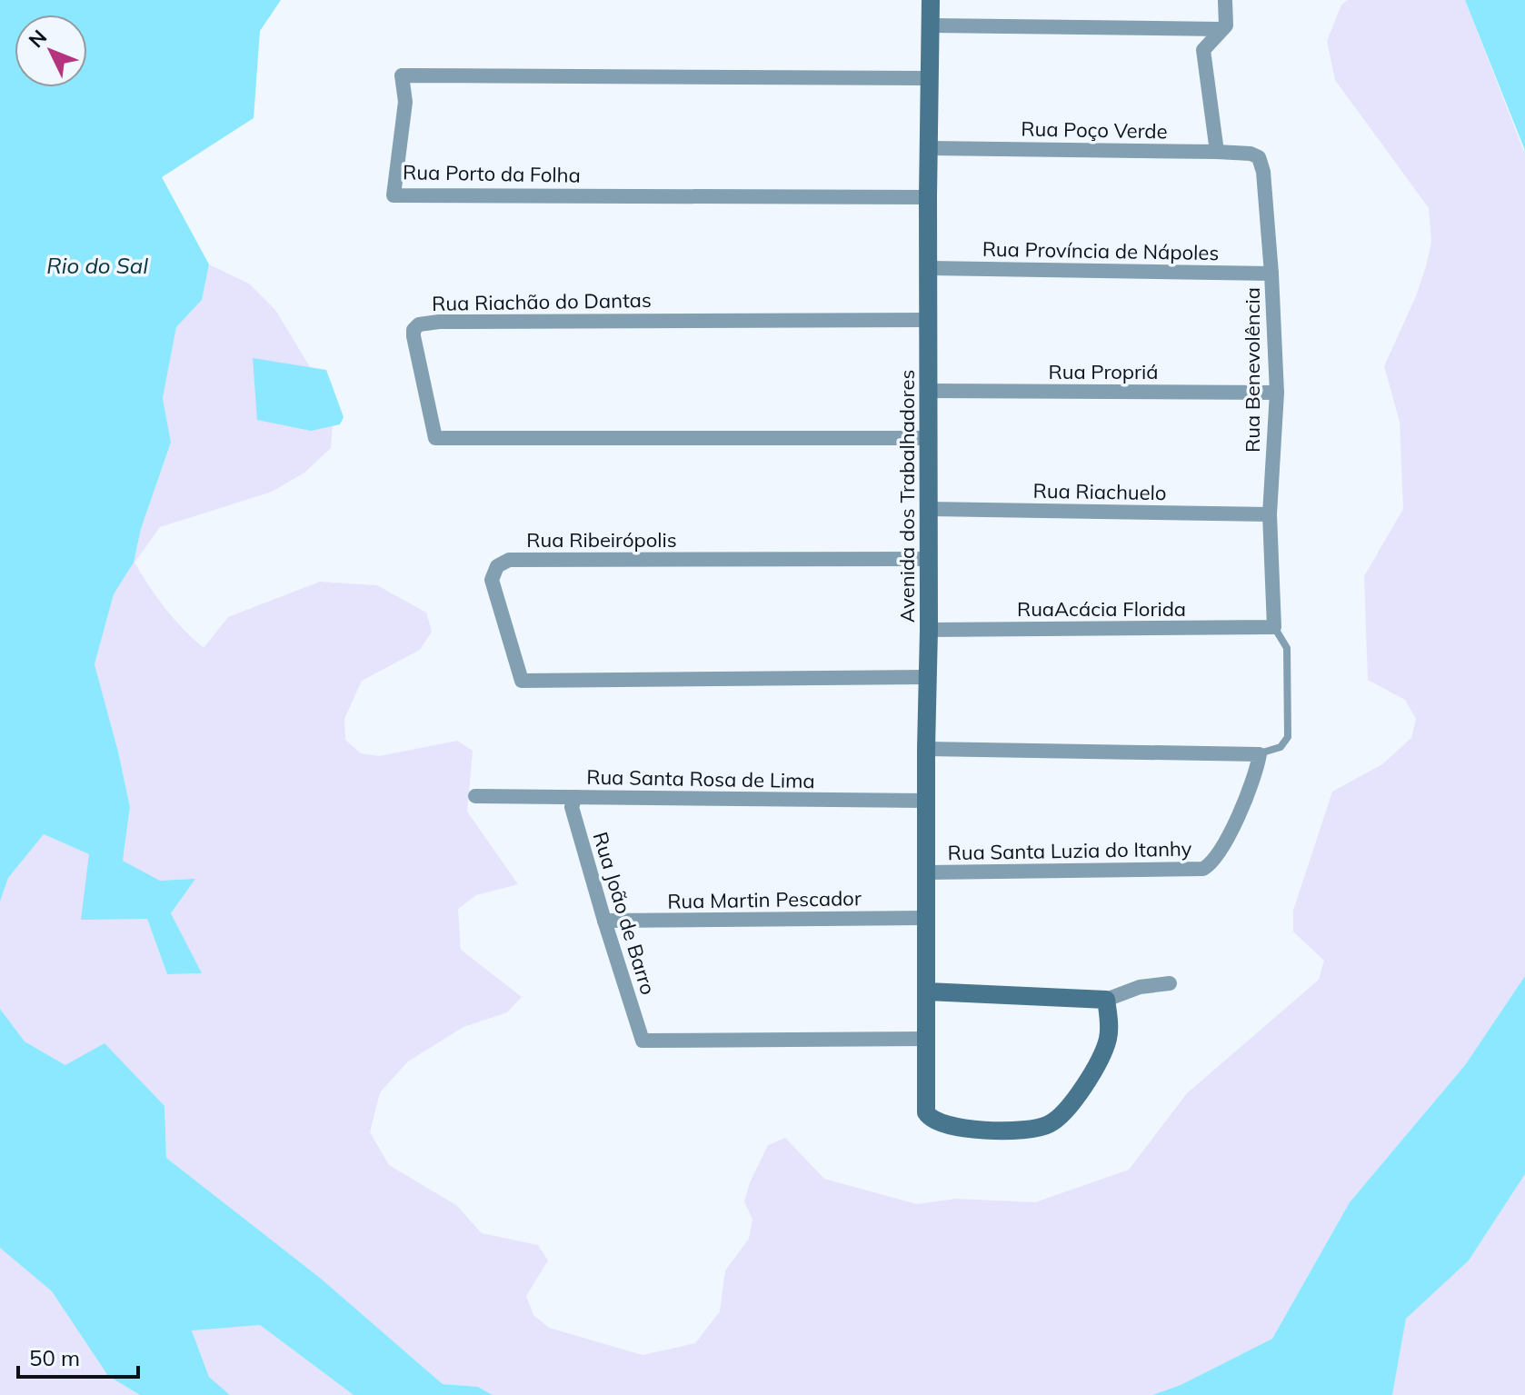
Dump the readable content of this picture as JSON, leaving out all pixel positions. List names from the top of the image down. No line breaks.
{"streets":{"street":["Rua Poço Verde","Rua Porto da Folha","Rua Província de Nápoles","Rua Riachão do Dantas","Rua Benevolência","Rua Propriá","Rua Riachuelo","Avenida dos Trabalhadores","Rua Ribeirópolis","RuaAcácia Florida","Rua Santa Rosa de Lima","Rua Santa Luzia do Itanhy","Rua Martin Pescador","Rua João de Barro"]},"crossings":[["Rua Poço Verde","Rua Benevolência"],["Rua Poço Verde","Avenida dos Trabalhadores"],["Rua Porto da Folha","Avenida dos Trabalhadores"],["Rua Província de Nápoles","Rua Benevolência"],["Rua Província de Nápoles","Avenida dos Trabalhadores"],["Rua Riachão do Dantas","Avenida dos Trabalhadores"],["Rua Benevolência","Rua Propriá"],["Rua Benevolência","Rua Riachuelo"],["Rua Benevolência","RuaAcácia Florida"],["Rua Propriá","Avenida dos Trabalhadores"],["Rua Riachuelo","Avenida dos Trabalhadores"],["Avenida dos Trabalhadores","Rua Ribeirópolis"],["Avenida dos Trabalhadores","RuaAcácia Florida"],["Avenida dos Trabalhadores","Rua Santa Rosa de Lima"],["Avenida dos Trabalhadores","Rua Santa Luzia do Itanhy"],["Avenida dos Trabalhadores","Rua Martin Pescador"],["Avenida dos Trabalhadores","Rua João de Barro"],["Rua Santa Rosa de Lima","Rua João de Barro"],["Rua Martin Pescador","Rua João de Barro"]],"water":["Rio do Sal"],"scale_bar":"50 m","north":"top left"}
